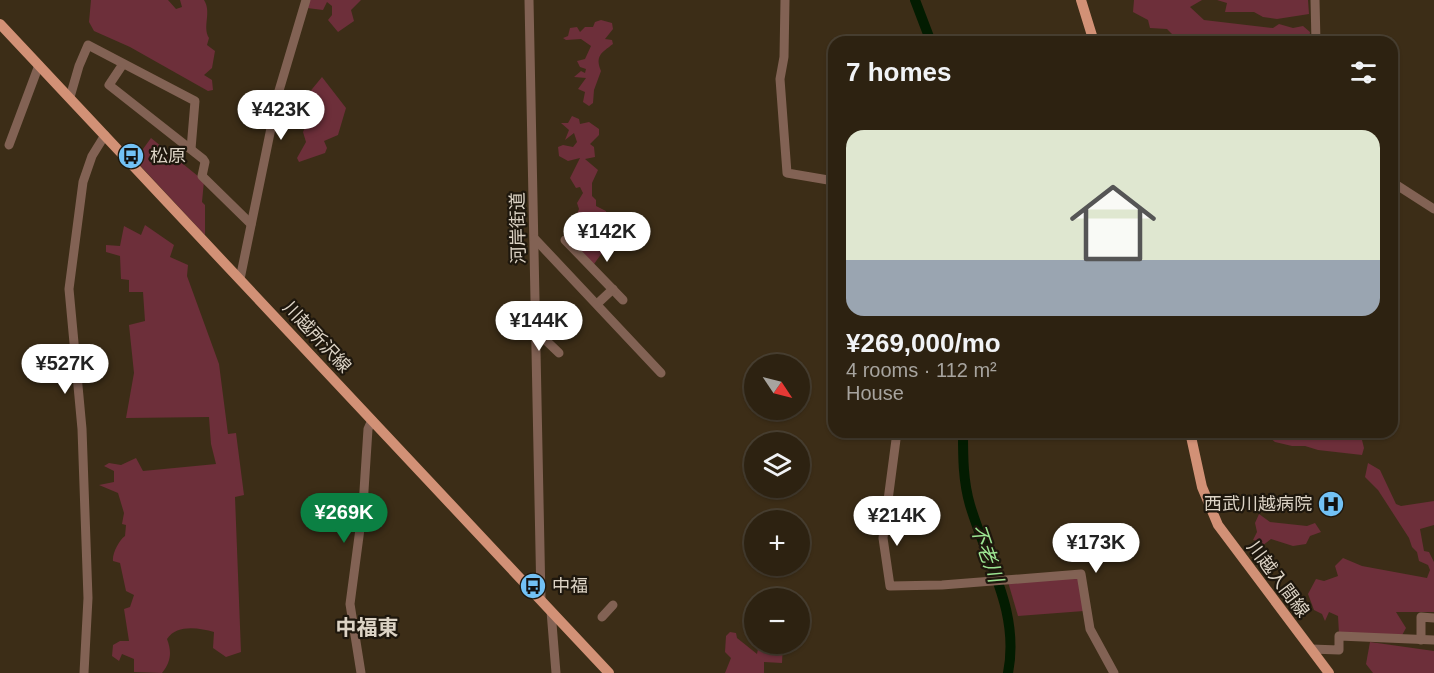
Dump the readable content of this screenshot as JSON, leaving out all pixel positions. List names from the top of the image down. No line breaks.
{"streets":{"main road":["川越所沢線","川越入間線"],"street":["河岸街道"]},"crossings":[["河岸街道","川越所沢線"]],"districts":["中福東"],"water":["不老川"],"places":{"bus stop":["松原","中福"],"hospital":["西武川越病院"]},"north":"bottom right","page":{"heading":"7 homes","price":["¥423K","¥142K","¥144K","¥527K","¥269K","¥214K","¥173K"],"list":[{"name":"¥269,000/mo","note":"4 rooms · 112 m² · House"}],"map_buttons":["+","−"]}}
